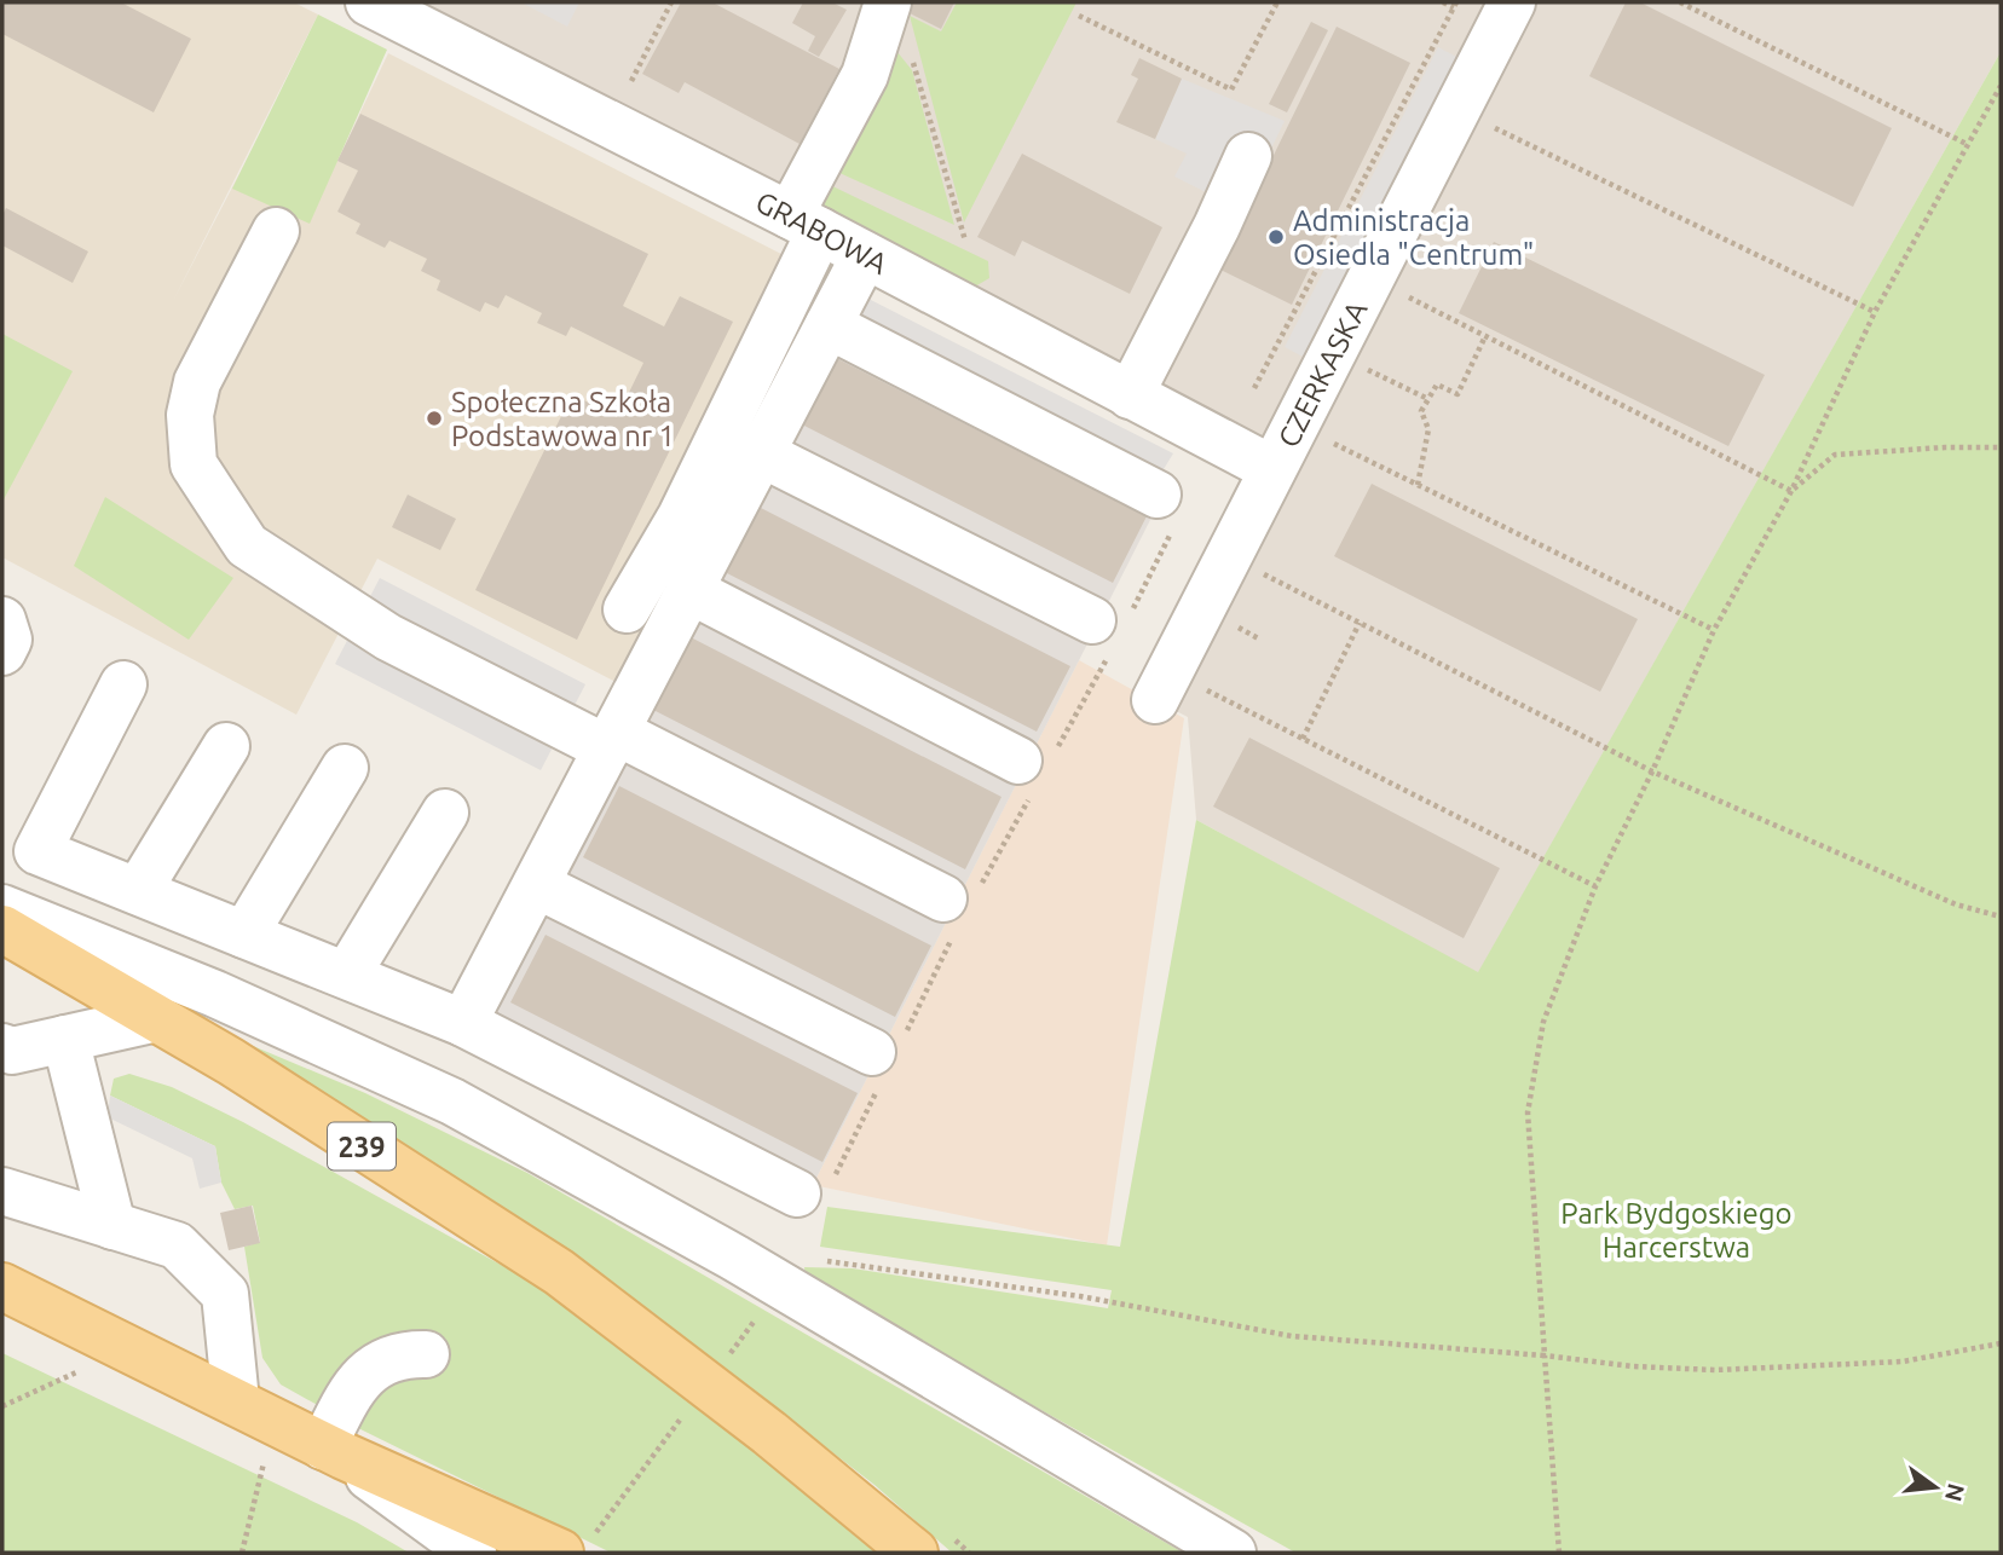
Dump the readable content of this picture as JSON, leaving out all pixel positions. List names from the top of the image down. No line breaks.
{"streets":{"main road":["239"],"street":["GRABOWA","CZERKASKA"]},"crossings":[["GRABOWA","CZERKASKA"]],"parks":["Park Bydgoskiego Harcerstwa"],"places":["Administracja Osiedla \"Centrum\"","Społeczna Szkoła Podstawowa nr 1"],"north":"right"}
